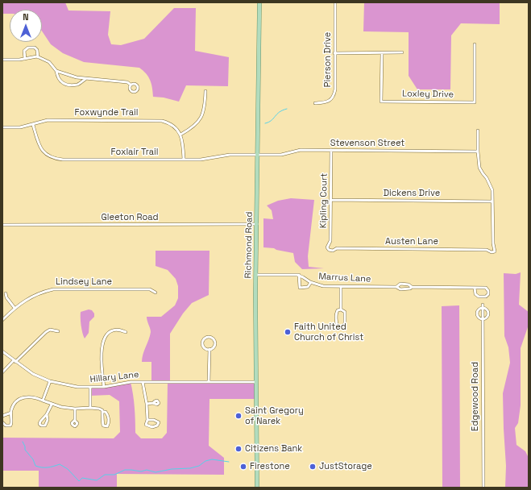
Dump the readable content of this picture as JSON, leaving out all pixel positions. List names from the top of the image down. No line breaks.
{"streets":{"main road":["Richmond Road"],"street":["Pierson Drive","Loxley Drive","Foxwynde Trail","Stevenson Street","Foxlair Trail","Dickens Drive","Kipling Court","Gleeton Road","Austen Lane","Marrus Lane","Lindsey Lane","Hillary Lane","Edgewood Road"]},"crossings":[["Foxwynde Trail","Foxlair Trail"],["Stevenson Street","Foxlair Trail"],["Stevenson Street","Kipling Court"],["Stevenson Street","Richmond Road"],["Foxlair Trail","Richmond Road"],["Dickens Drive","Kipling Court"],["Dickens Drive","Austen Lane"],["Kipling Court","Austen Lane"],["Gleeton Road","Richmond Road"],["Richmond Road","Marrus Lane"],["Richmond Road","Hillary Lane"]],"places":["Faith United Church of Christ","Saint Gregory of Narek","Citizens Bank","Firestone","JustStorage"],"north":"top"}
